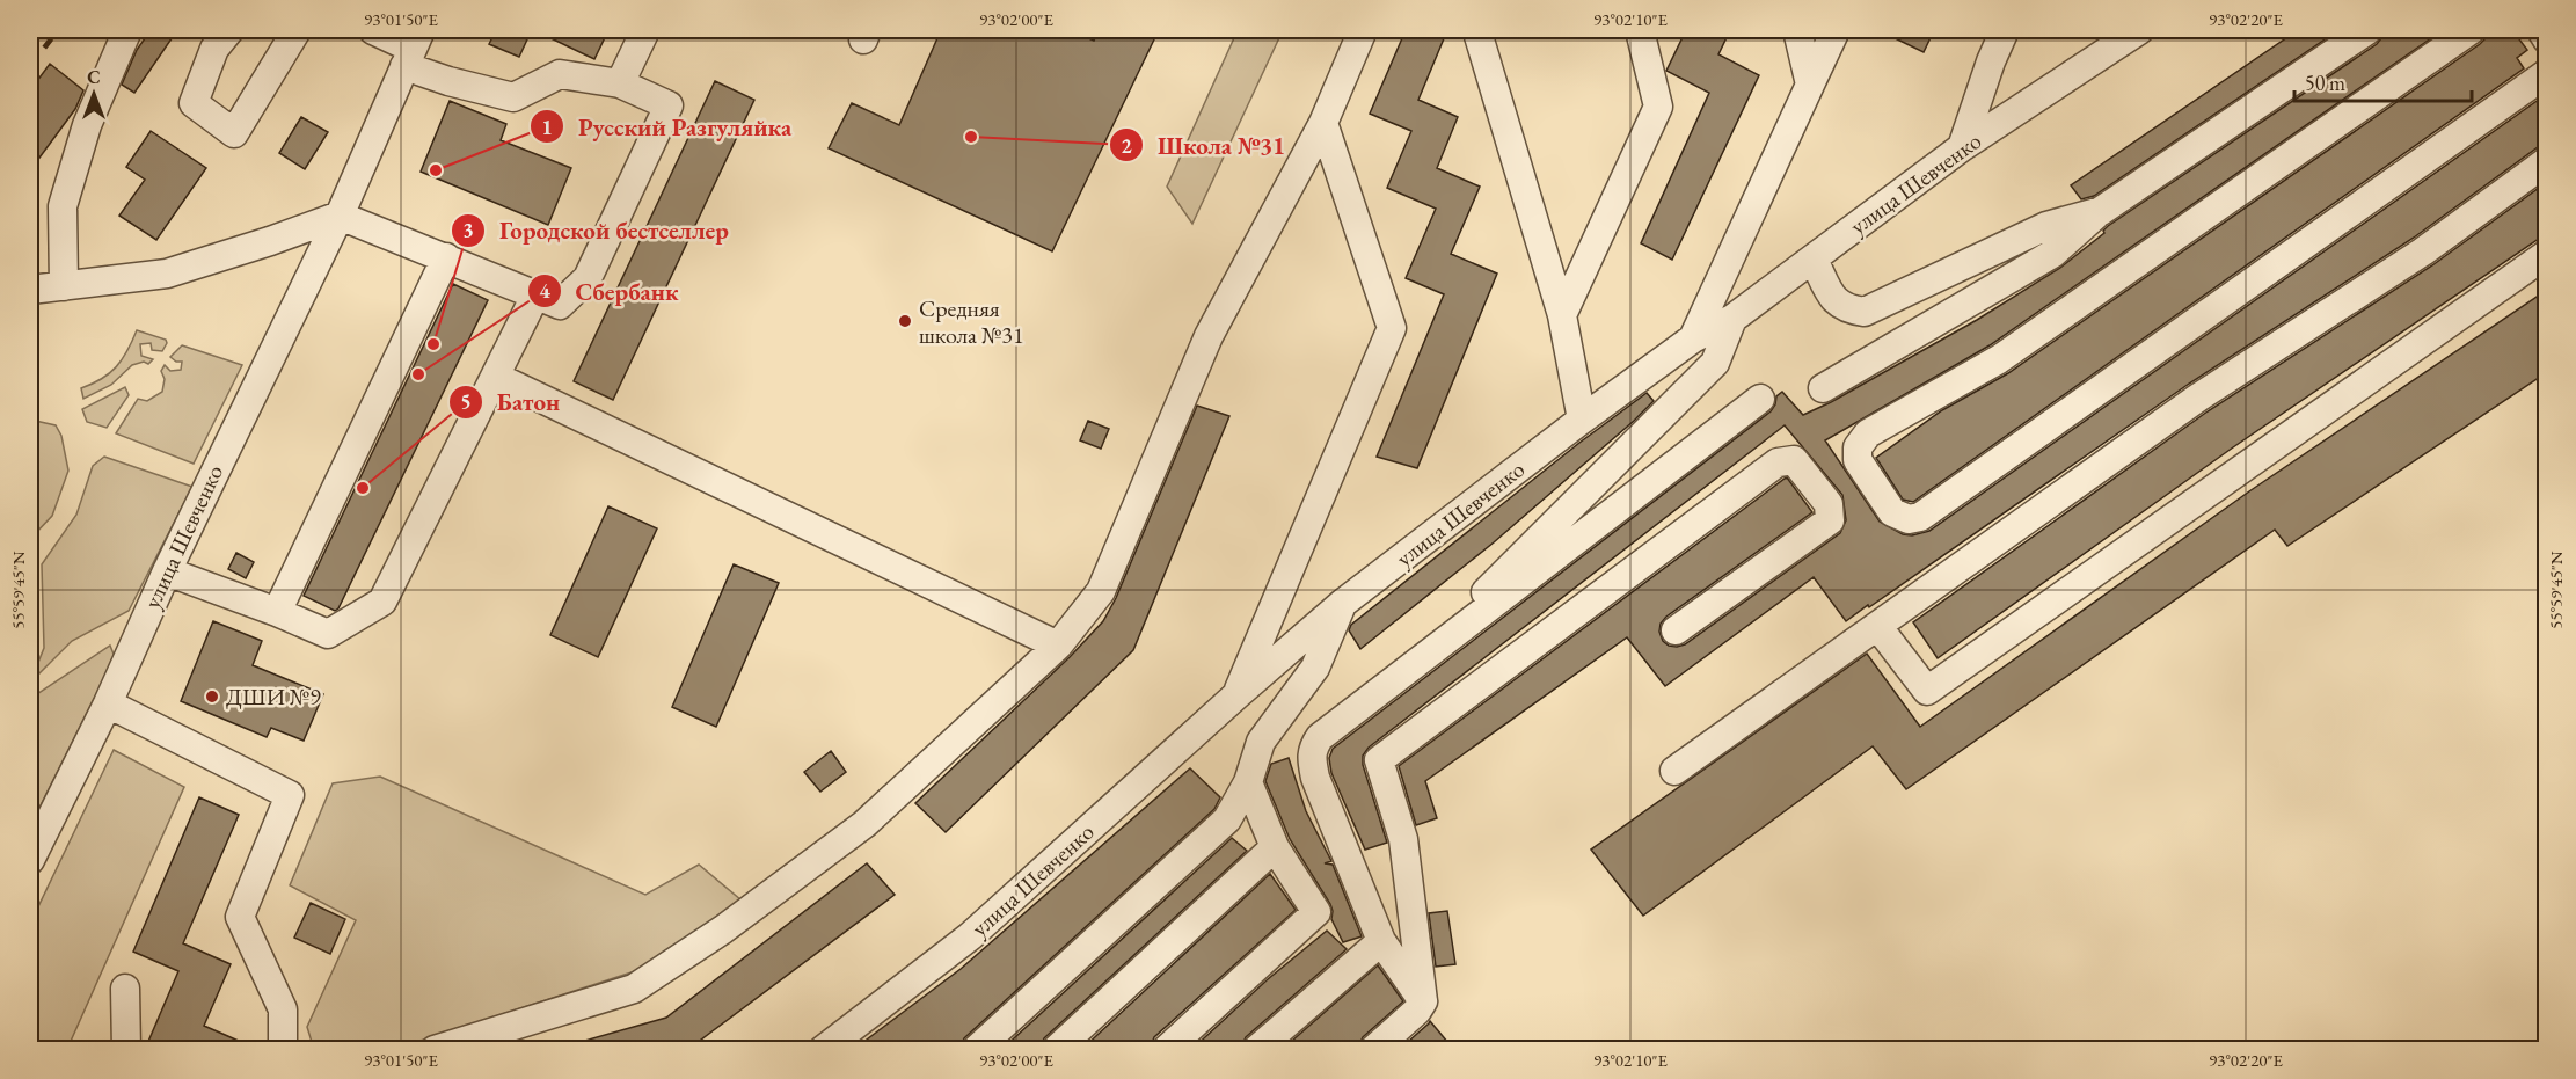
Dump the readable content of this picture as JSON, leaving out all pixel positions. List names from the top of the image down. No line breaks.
{"streets":{"street":["улица Шевченко"]},"places":["Школа №31","Русский Разгуляйка","Средняя школа №31","Городской бестселлер","Сбербанк","Батон","ДШИ №9"],"scale_bar":"50 m","north":"top","coordinates":["93°01'50\"E","93°02'00\"E","93°02'10\"E","93°02'20\"E","55°59'45\"N"]}
